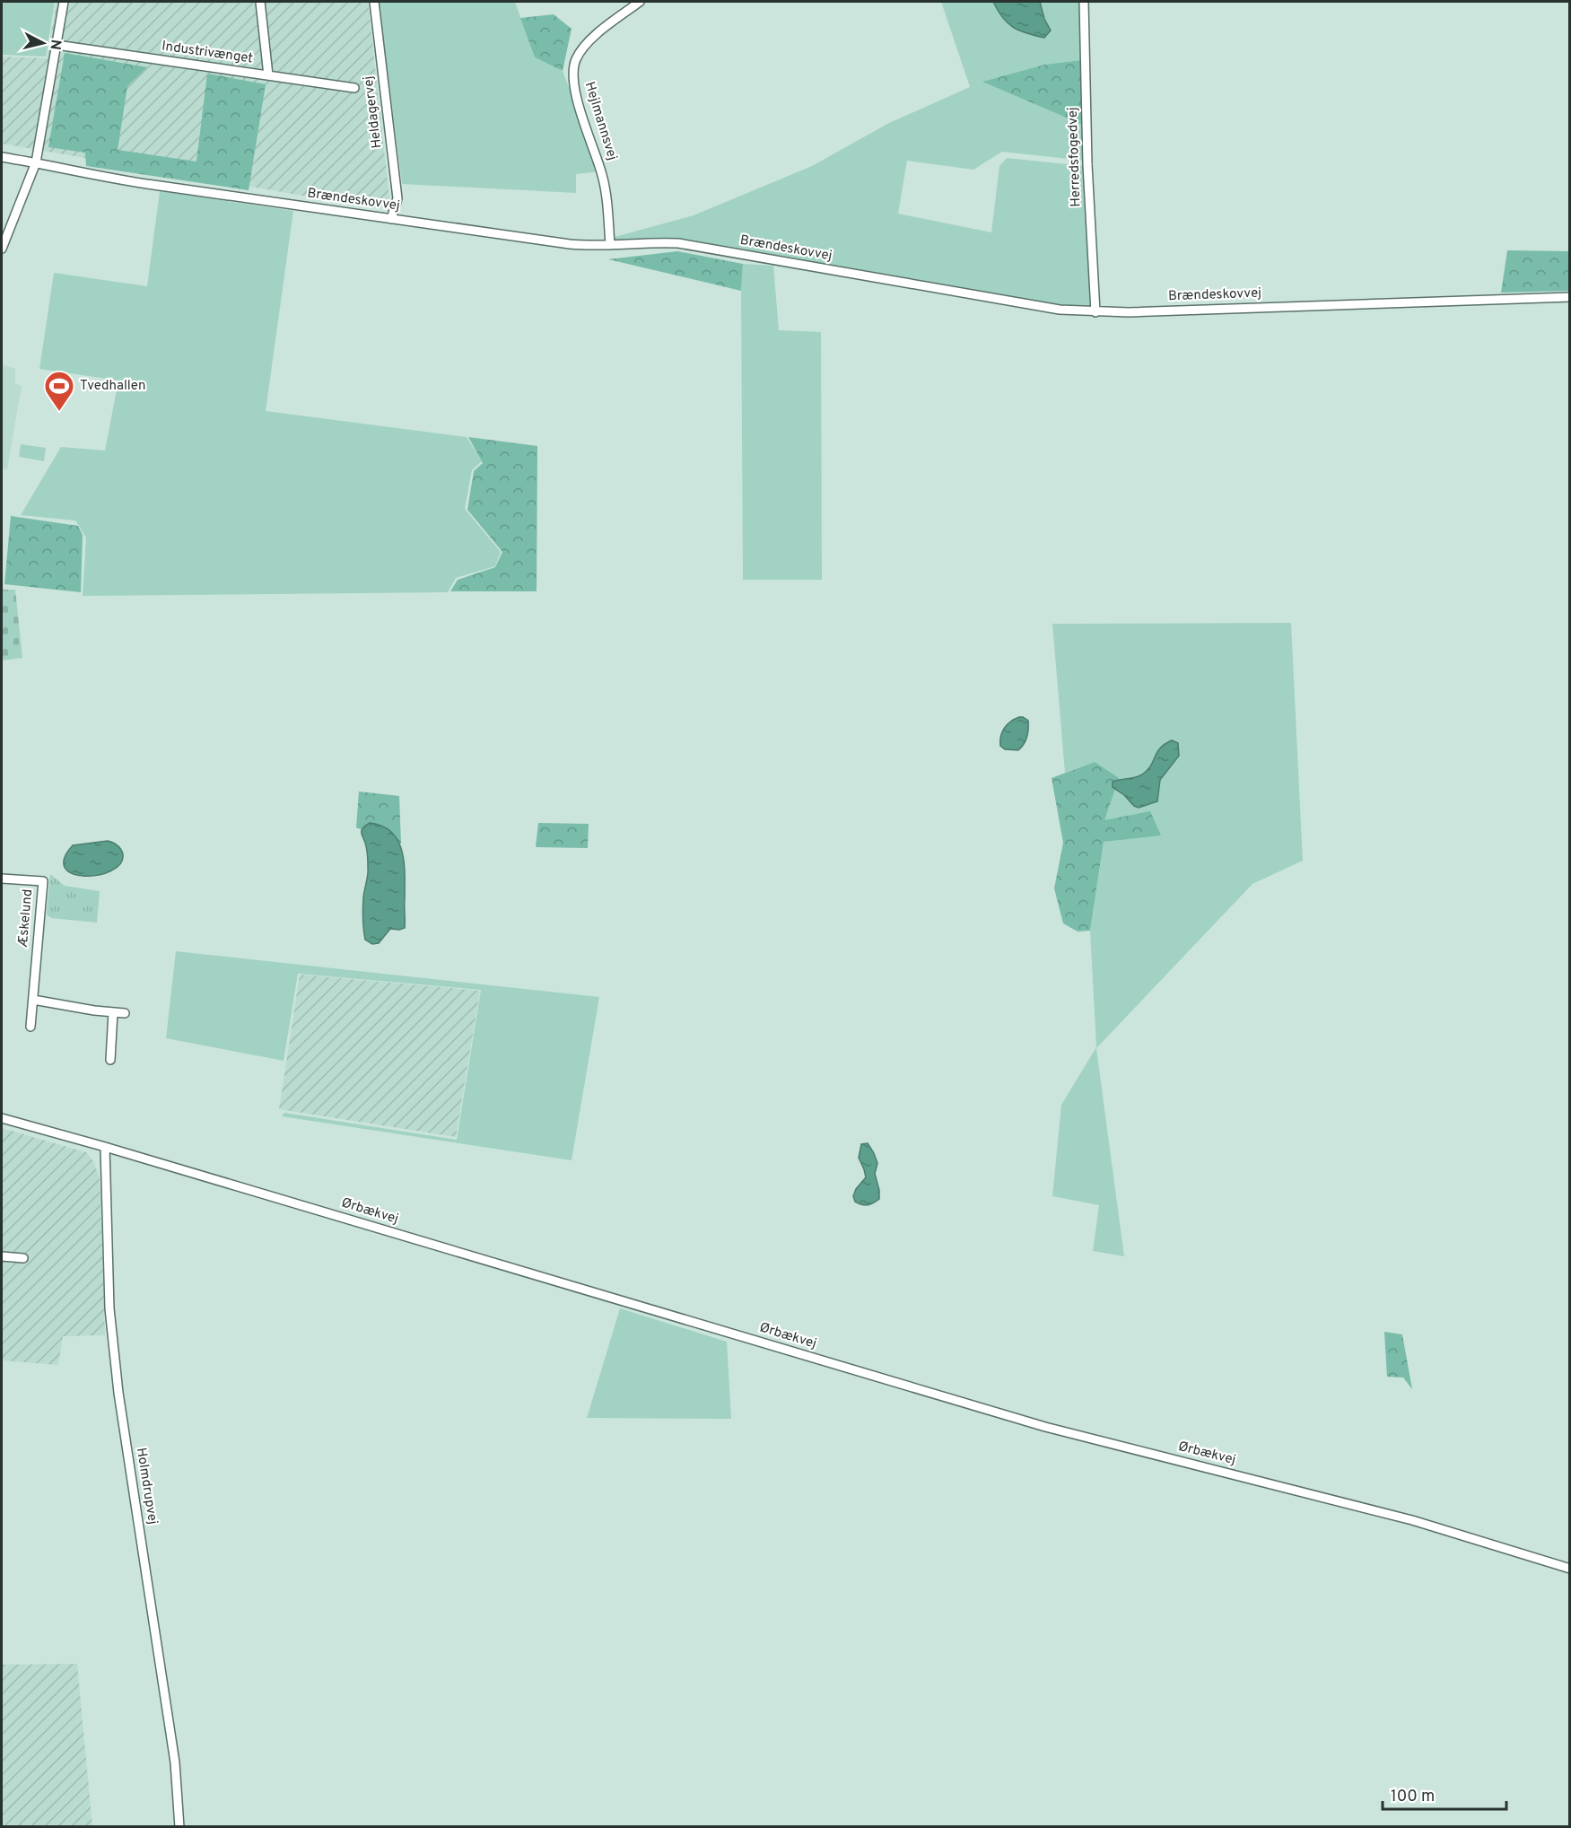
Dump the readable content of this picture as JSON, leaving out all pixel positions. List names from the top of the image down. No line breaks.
{"streets":{"street":["Industrivænget","Heldagervej","Hejlmannsvej","Herredsfogedvej","Brændeskovvej","Æskelund","Ørbækvej","Holmdrupvej"]},"crossings":[["Heldagervej","Brændeskovvej"],["Hejlmannsvej","Brændeskovvej"],["Herredsfogedvej","Brændeskovvej"],["Ørbækvej","Holmdrupvej"]],"places":{"sports":["Tvedhallen"]},"scale_bar":"100 m","north":"right"}
